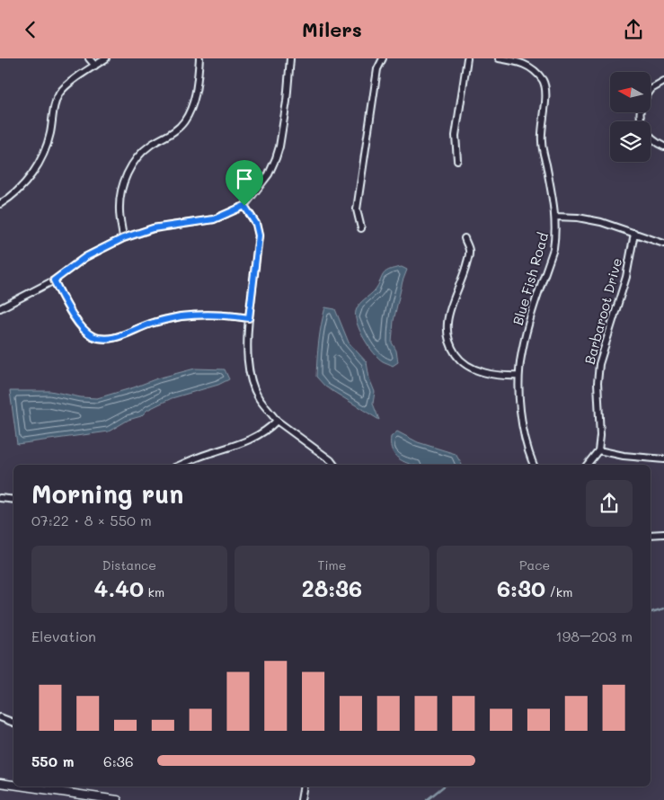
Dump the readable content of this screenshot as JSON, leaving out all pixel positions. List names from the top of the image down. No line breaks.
{"streets":{"street":["Blue Fish Road","Barbaroot Drive"]},"north":"left","page":{"header":"Milers","heading":["Morning run","07:22 · 8 × 550 m"],"stats":[["Distance","4.40 km"],["Time","28:36"],["Pace","6:30 /km"]],"chart":["Elevation","198–203 m"],"list":[{"name":"550 m","note":"6:36"}]}}
